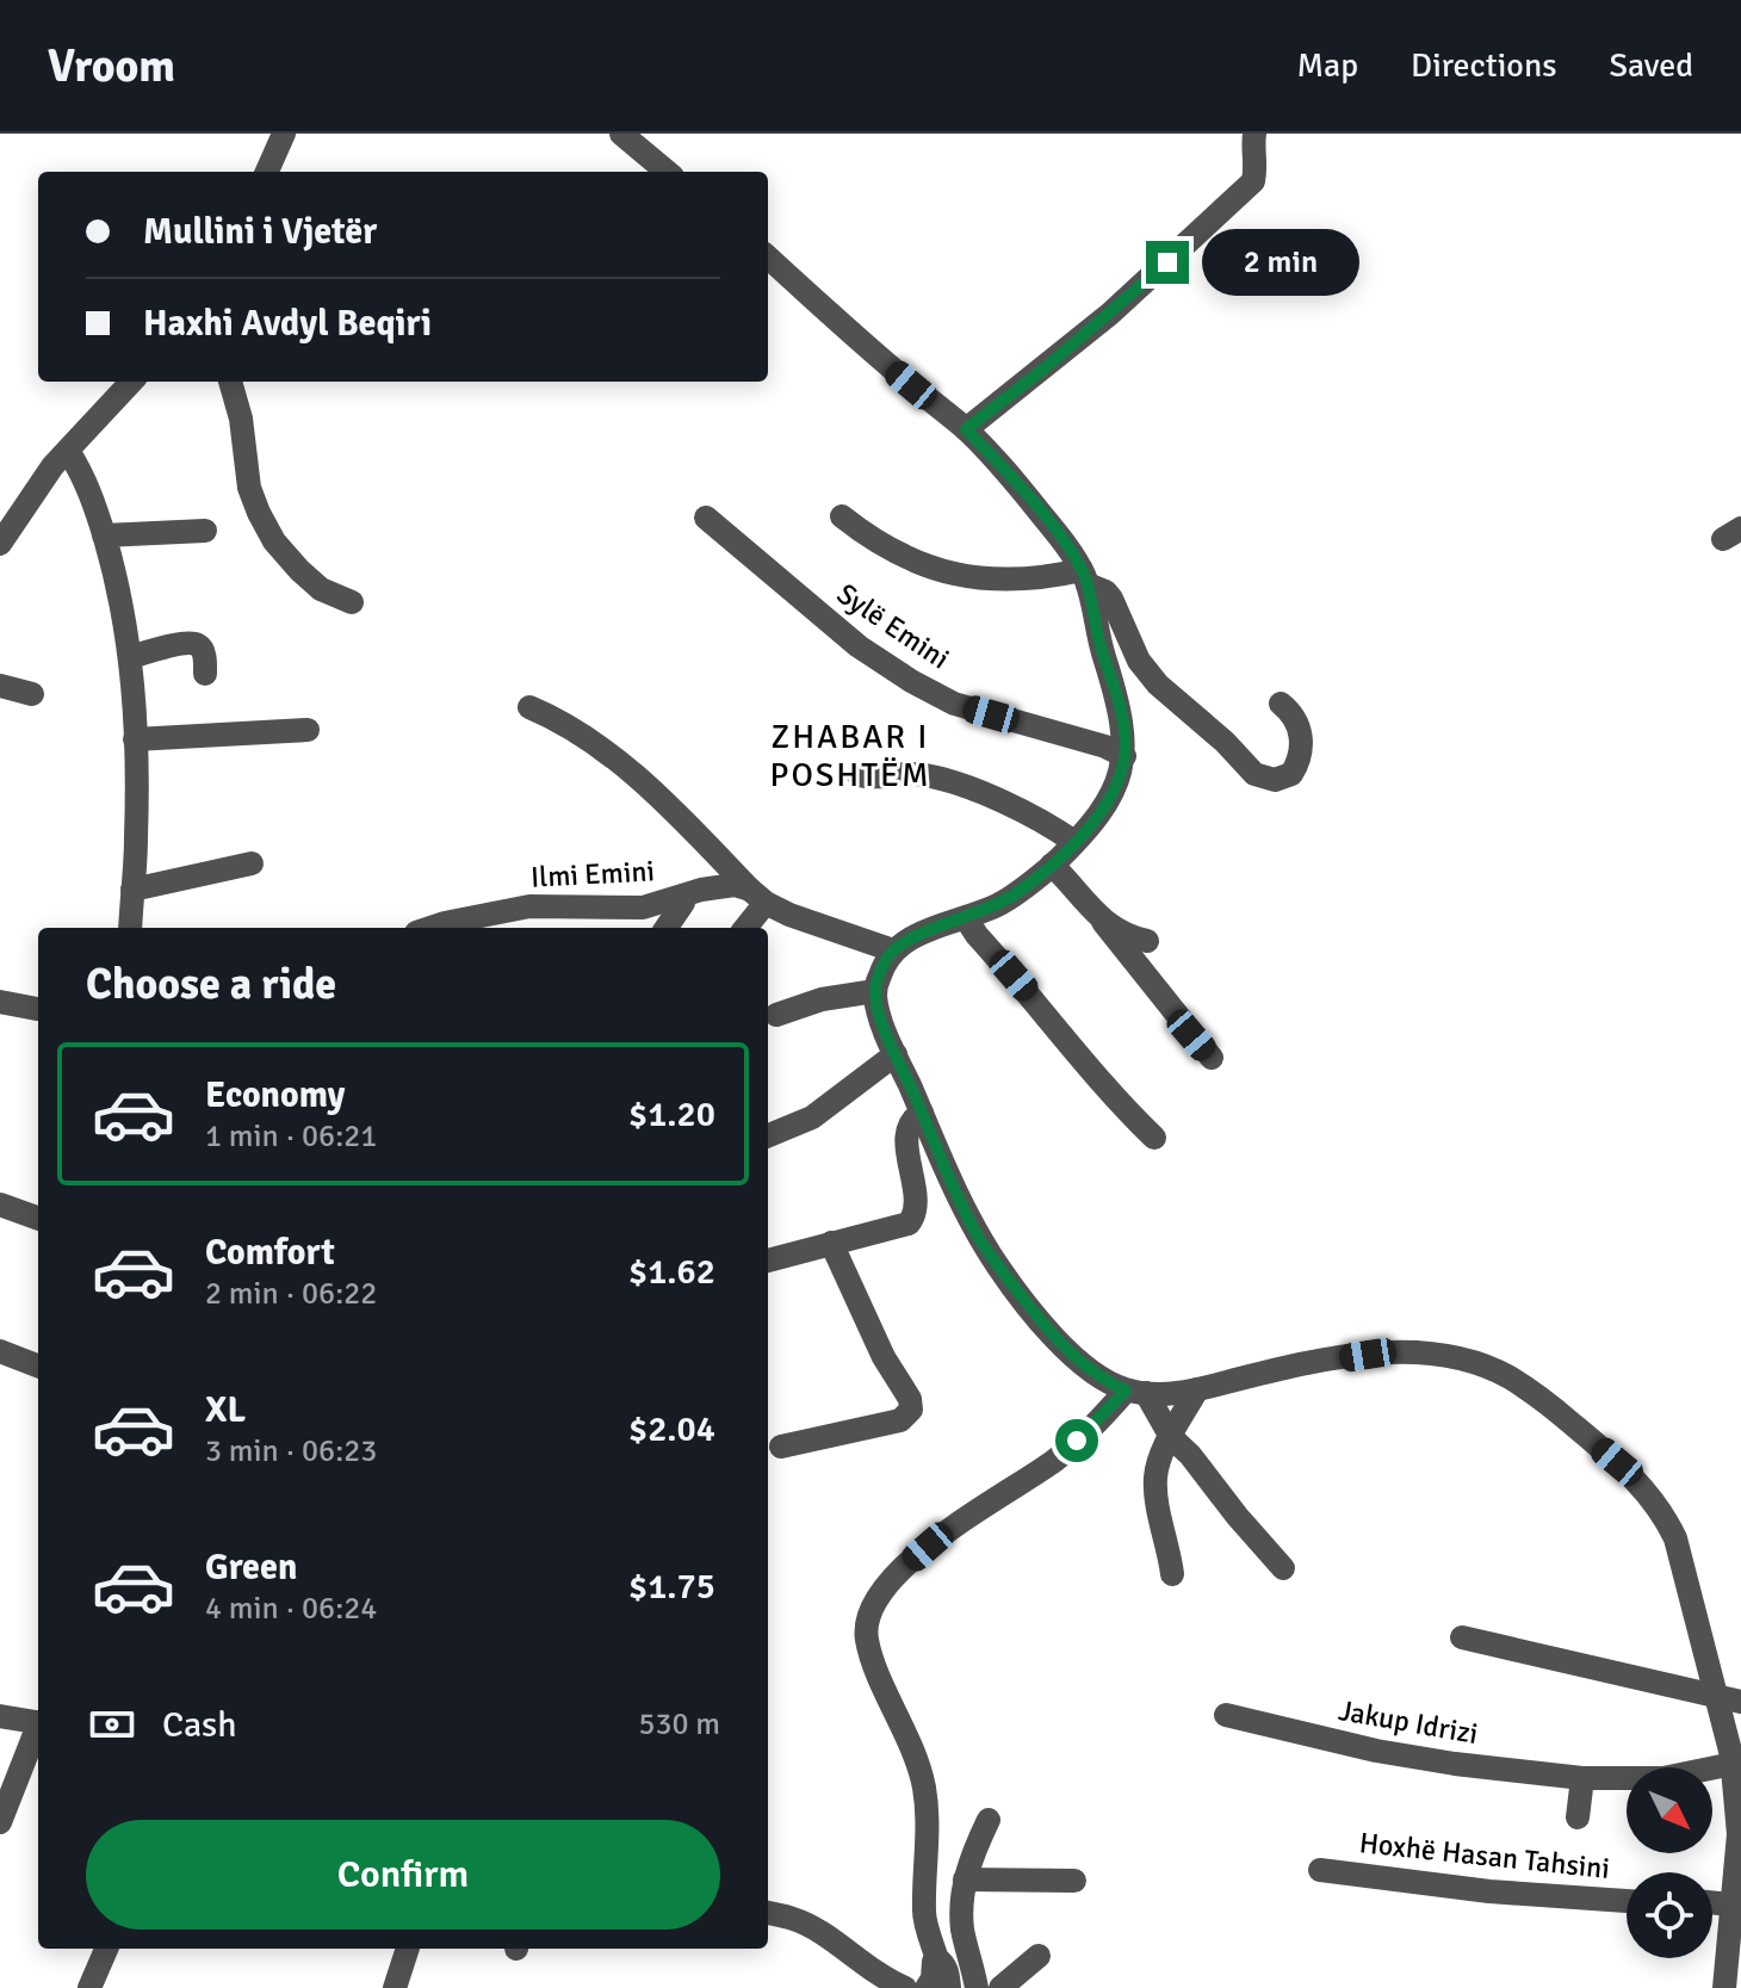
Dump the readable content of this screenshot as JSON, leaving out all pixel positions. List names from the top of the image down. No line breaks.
{"streets":{"street":["Sylë Emini","Ilmi Emini","Jakup Idrizi","Hoxhë Hasan Tahsini"]},"districts":["ZHABAR I POSHTËM"],"north":"bottom right","page":{"header":"Vroom","nav":["Map","Directions","Saved"],"banner":["Mullini i Vjetër","Haxhi Avdyl Beqiri"],"bubble":"2 min","heading":"Choose a ride","list":[{"name":"Economy","note":"1 min · 06:21","value":"$1.20"},{"name":"Comfort","note":"2 min · 06:22","value":"$1.62"},{"name":"XL","note":"3 min · 06:23","value":"$2.04"},{"name":"Green","note":"4 min · 06:24","value":"$1.75"}],"pay":["Cash","530 m"],"buttons":"Confirm"}}
